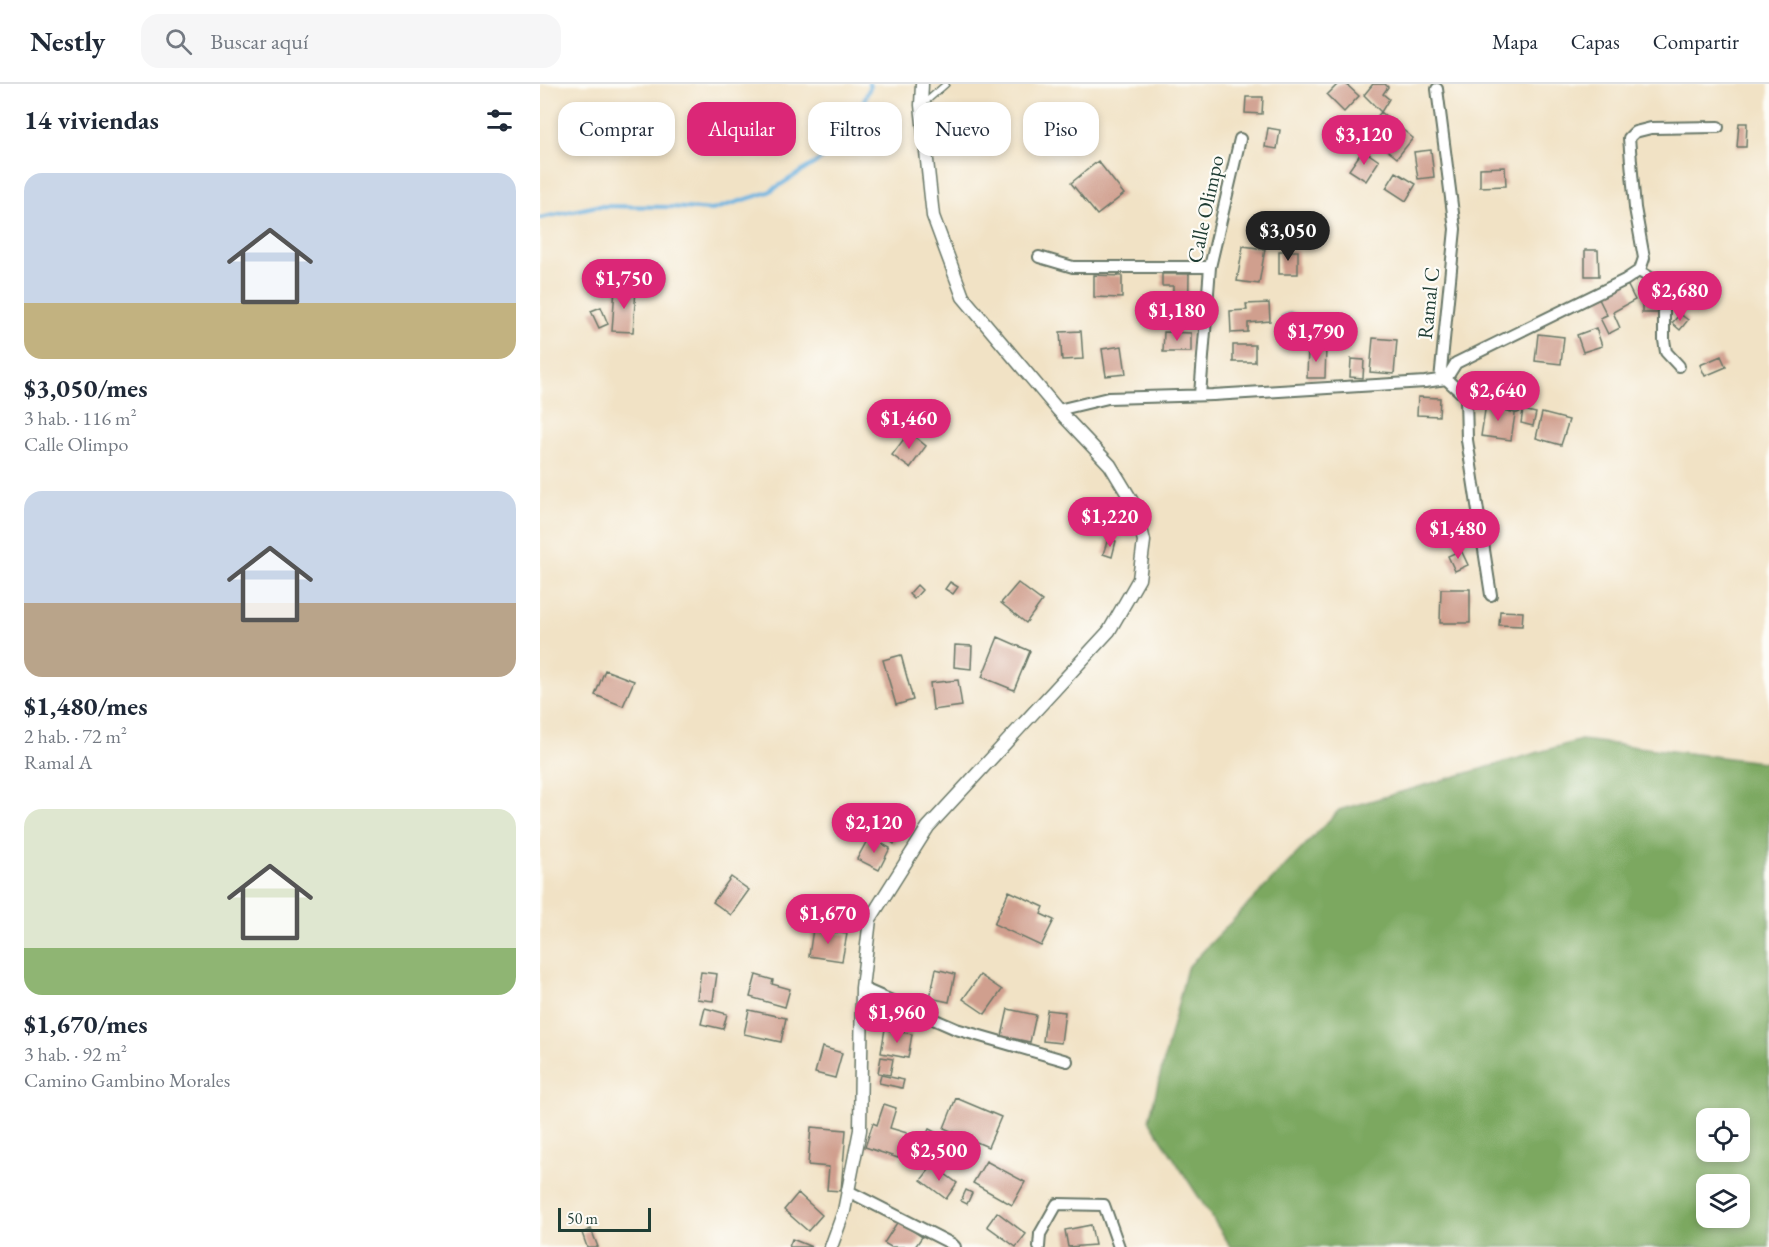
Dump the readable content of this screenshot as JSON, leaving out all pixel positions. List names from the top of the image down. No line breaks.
{"streets":{"street":["Calle Olimpo","Ramal C"]},"scale_bar":"50 m","page":{"header":"Nestly","search":"Buscar aquí","nav":["Mapa","Capas","Compartir"],"heading":"14 viviendas","chip":["Comprar","Alquilar","Filtros","Nuevo","Piso"],"price":["$3,120","$3,050","$1,750","$2,680","$1,180","$1,790","$2,640","$1,460","$1,220","$1,480","$2,120","$1,670","$1,960","$2,500"],"list":[{"name":"$3,050/mes","note":"3 hab. · 116 m² · Calle Olimpo"},{"name":"$1,480/mes","note":"2 hab. · 72 m² · Ramal A"},{"name":"$1,670/mes","note":"3 hab. · 92 m² · Camino Gambino Morales"}],"scale":"50 m"}}
